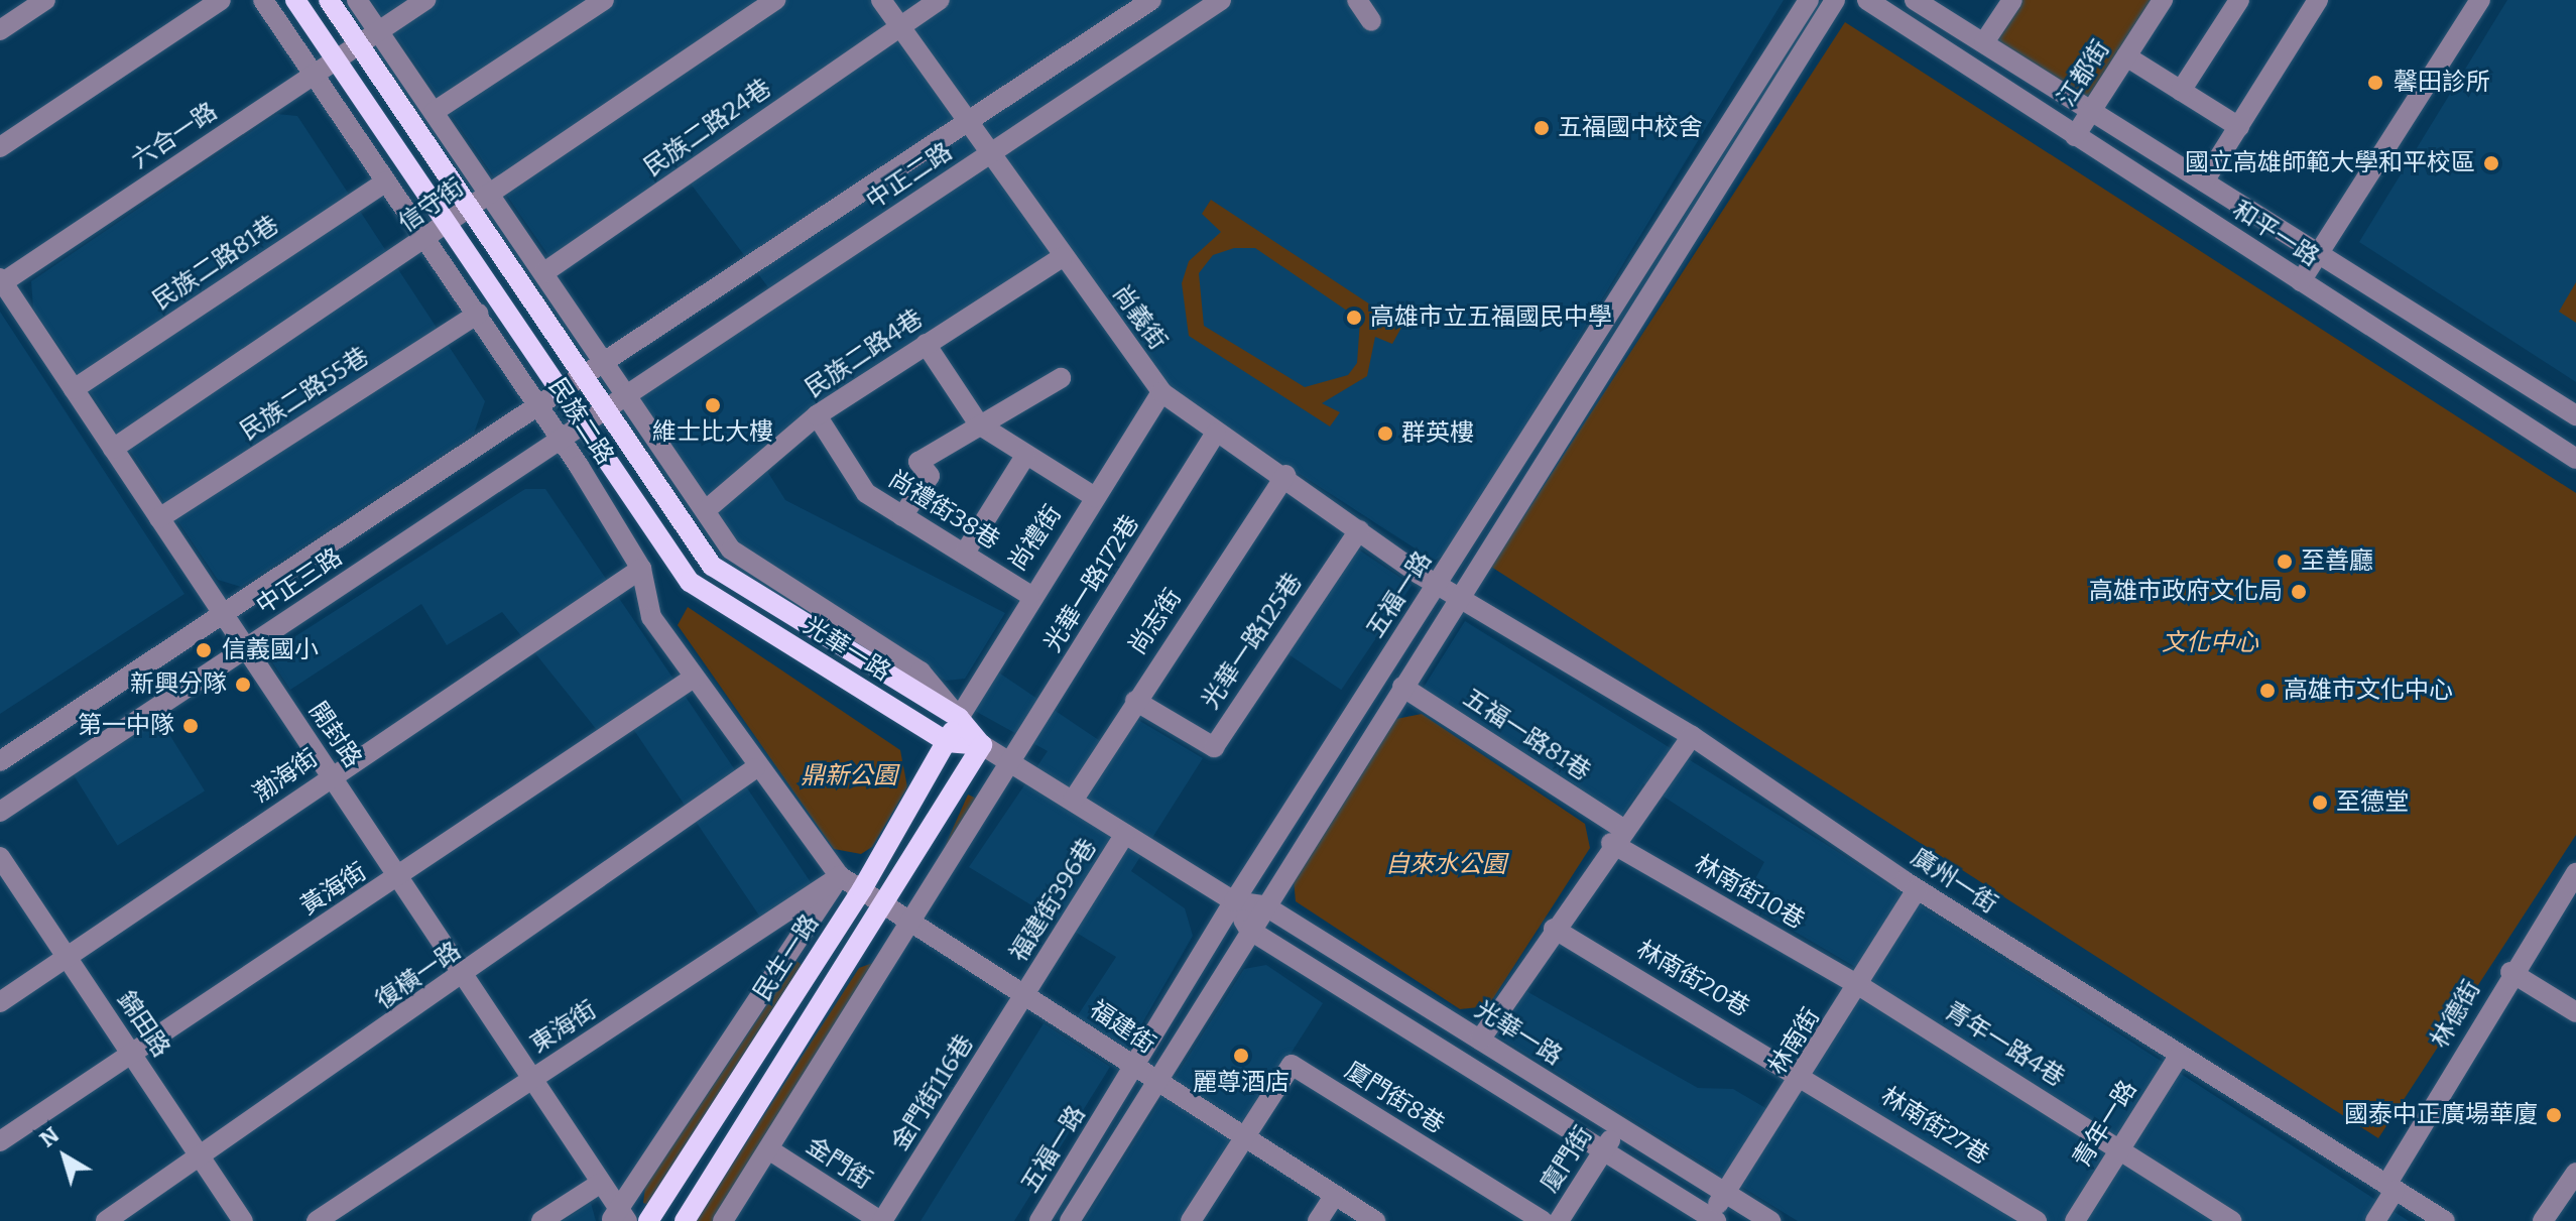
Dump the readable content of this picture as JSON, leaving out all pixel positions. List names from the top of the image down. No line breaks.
{"streets":{"main road":["民族二路","光華一路","民生一路"],"street":["江都街","民族二路24巷","六合一路","中正二路","信守街","和平一路","民族二路81巷","尚義街","民族二路4巷","民族二路55巷","尚禮街38巷","尚禮街","中正三路","光華一路172巷","五福一路","尚志街","光華一路125巷","開封路","五福一路81巷","渤海街","廣州一街","黃海街","林南街10巷","福建街396巷","復橫一路","林南街20巷","林德街","錦田路","東海街","福建街","林南街","青年一路4巷","金門街116巷","廈門街8巷","青年一路","林南街27巷","廈門街","金門街"]},"crossings":[["江都街","和平一路"],["民族二路24巷","尚義街"],["六合一路","民族二路"],["六合一路","開封路"],["中正二路","尚義街"],["中正二路","中正三路"],["信守街","民族二路"],["信守街","開封路"],["民族二路81巷","民族二路"],["民族二路81巷","開封路"],["尚義街","民族二路4巷"],["尚義街","尚禮街"],["尚義街","光華一路172巷"],["尚義街","五福一路"],["尚義街","尚志街"],["尚義街","光華一路125巷"],["尚義街","廣州一街"],["民族二路4巷","尚禮街38巷"],["民族二路4巷","光華一路"],["民族二路55巷","民族二路"],["民族二路55巷","開封路"],["民族二路","中正三路"],["民族二路","光華一路"],["民族二路","渤海街"],["民族二路","黃海街"],["民族二路","民生一路"],["民族二路","復橫一路"],["民族二路","東海街"],["民族二路","福建街"],["尚禮街38巷","尚禮街"],["尚禮街","光華一路"],["尚禮街","民生一路"],["中正三路","開封路"],["光華一路172巷","光華一路"],["五福一路","光華一路"],["五福一路","五福一路81巷"],["五福一路","廣州一街"],["五福一路","福建街"],["尚志街","光華一路125巷"],["尚志街","光華一路"],["光華一路","福建街396巷"],["光華一路","民生一路"],["光華一路","林南街"],["光華一路","廈門街"],["開封路","渤海街"],["開封路","黃海街"],["開封路","民生一路"],["開封路","復橫一路"],["開封路","東海街"],["五福一路81巷","林南街10巷"],["渤海街","錦田路"],["廣州一街","林德街"],["廣州一街","林南街"],["廣州一街","青年一路"],["黃海街","錦田路"],["林南街10巷","林南街"],["林南街10巷","青年一路4巷"],["福建街396巷","福建街"],["福建街396巷","金門街116巷"],["民生一路","東海街"],["民生一路","福建街"],["復橫一路","錦田路"],["林南街20巷","林南街"],["林南街20巷","林南街27巷"],["東海街","福建街"],["福建街","金門街116巷"],["福建街","廈門街8巷"],["林南街","青年一路4巷"],["林南街","林南街27巷"],["青年一路4巷","青年一路"],["金門街116巷","金門街"]],"parks":["文化中心","鼎新公園","自來水公園"],"places":["馨田診所","五福國中校舍","國立高雄師範大學和平校區","高雄市立五福國民中學","維士比大樓","群英樓","至善廳","高雄市政府文化局","信義國小","新興分隊","高雄市文化中心","第一中隊","至德堂","麗尊酒店","國泰中正廣場華廈"],"north":"top left"}
